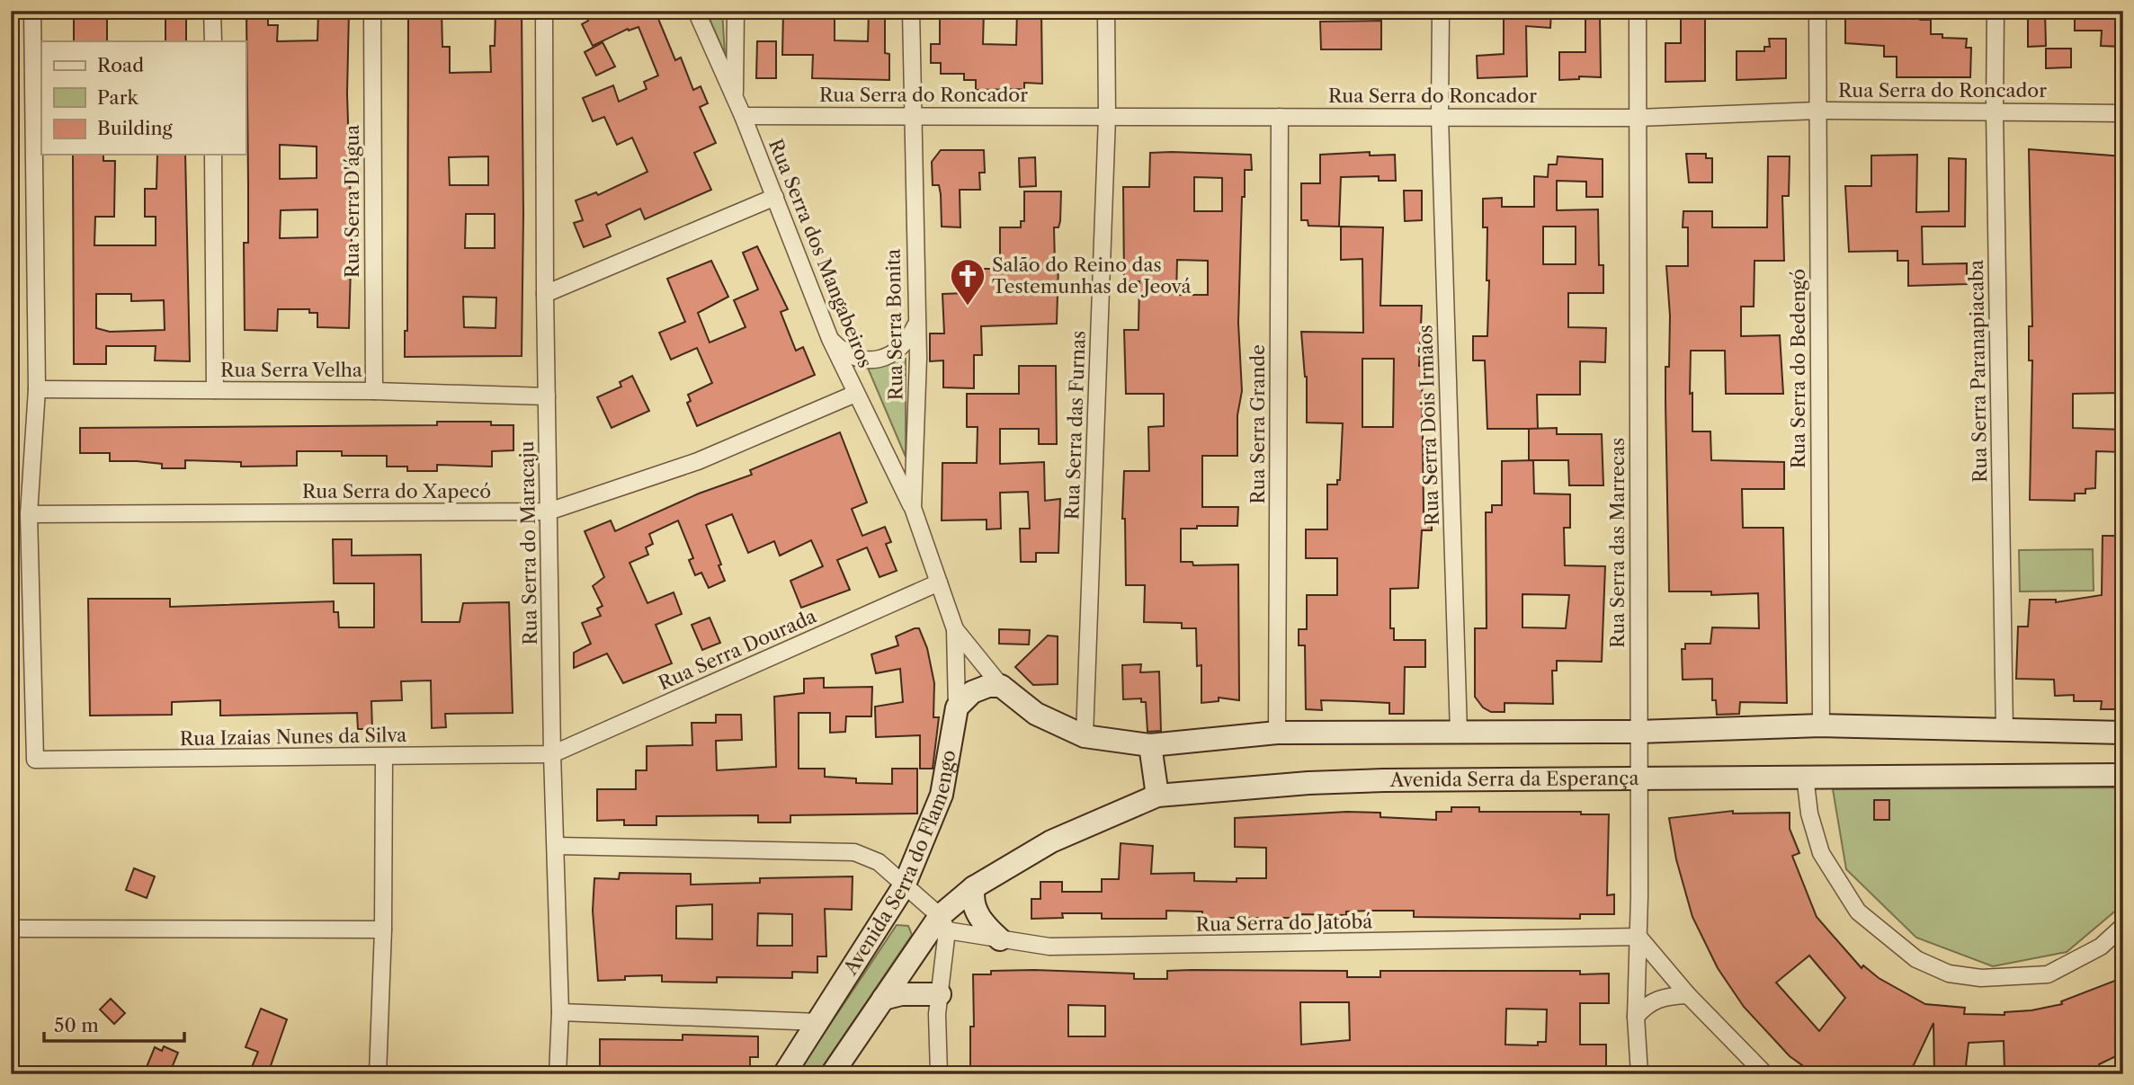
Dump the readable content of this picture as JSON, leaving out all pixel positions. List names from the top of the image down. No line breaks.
{"streets":{"street":["Rua Serra do Roncador","Rua Serra D'água","Rua Serra dos Mangabeiros","Rua Serra Bonita","Rua Serra do Bedengó","Rua Serra Velha","Rua Serra Paranapiacaba","Rua Serra Grande","Rua Serra das Furnas","Rua Serra Dois Irmãos","Rua Serra do Xapecó","Rua Serra do Maracaju","Rua Serra das Marrecas","Rua Serra Dourada","Rua Izaias Nunes da Silva","Avenida Serra da Esperança","Avenida Serra do Flamengo","Rua Serra do Jatobá"]},"crossings":[["Rua Serra do Roncador","Rua Serra dos Mangabeiros"],["Rua Serra do Roncador","Rua Serra Bonita"],["Rua Serra do Roncador","Rua Serra do Bedengó"],["Rua Serra do Roncador","Rua Serra Paranapiacaba"],["Rua Serra do Roncador","Rua Serra Grande"],["Rua Serra do Roncador","Rua Serra das Furnas"],["Rua Serra do Roncador","Rua Serra Dois Irmãos"],["Rua Serra do Roncador","Rua Serra das Marrecas"],["Rua Serra D'água","Rua Serra Velha"],["Rua Serra dos Mangabeiros","Rua Serra Bonita"],["Rua Serra dos Mangabeiros","Rua Serra do Xapecó"],["Rua Serra Bonita","Rua Serra Dourada"],["Rua Serra Bonita","Avenida Serra do Flamengo"],["Rua Serra Velha","Rua Serra do Maracaju"],["Rua Serra do Xapecó","Rua Serra do Maracaju"],["Rua Serra do Xapecó","Rua Izaias Nunes da Silva"],["Rua Serra do Maracaju","Rua Serra Dourada"],["Rua Serra do Maracaju","Rua Izaias Nunes da Silva"],["Rua Serra das Marrecas","Avenida Serra da Esperança"],["Rua Serra das Marrecas","Rua Serra do Jatobá"],["Rua Serra Dourada","Rua Izaias Nunes da Silva"],["Avenida Serra da Esperança","Rua Serra do Jatobá"]],"places":{"church":["Salão do Reino das Testemunhas de Jeová"]},"legend":["Road","Park","Building"],"scale_bar":"50 m"}
